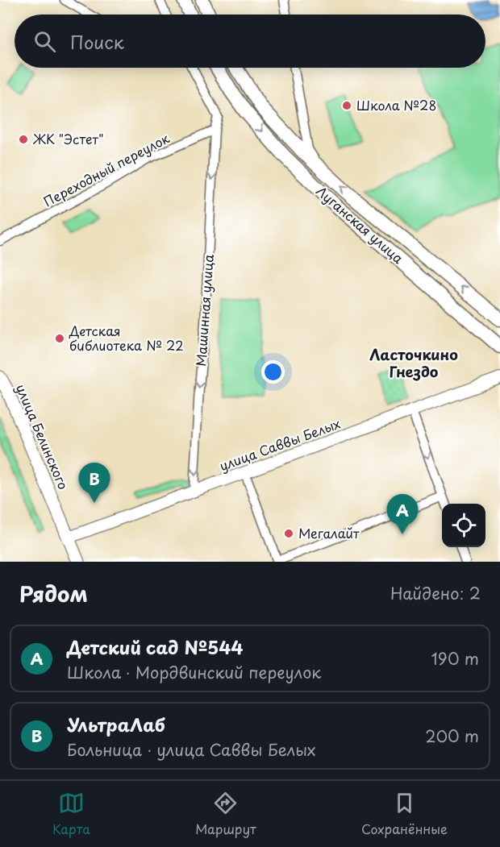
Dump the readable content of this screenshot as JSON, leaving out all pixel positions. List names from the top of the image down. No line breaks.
{"streets":{"main road":["Луганская улица","улица Белинского"],"street":["Переходный переулок","Машинная улица","улица Саввы Белых"]},"crossings":[["Переходный переулок","Машинная улица"],["Машинная улица","улица Саввы Белых"],["улица Белинского","улица Саввы Белых"]],"one_way":["Машинная улица"],"districts":["Ласточкино Гнездо"],"places":["Школа №28","ЖК \"Эстет\"","Детская библиотека № 22","Мегалайт"],"page":{"search":"Поиск","pins":["B","A"],"heading":["Рядом","Найдено: 2"],"list":[{"mark":"A","name":"Детский сад №544","note":"Школа · Мордвинский переулок","value":"190 m"},{"mark":"B","name":"УльтраЛаб","note":"Больница · улица Саввы Белых","value":"200 m"}],"nav":["Карта","Маршрут","Сохранённые"]}}
